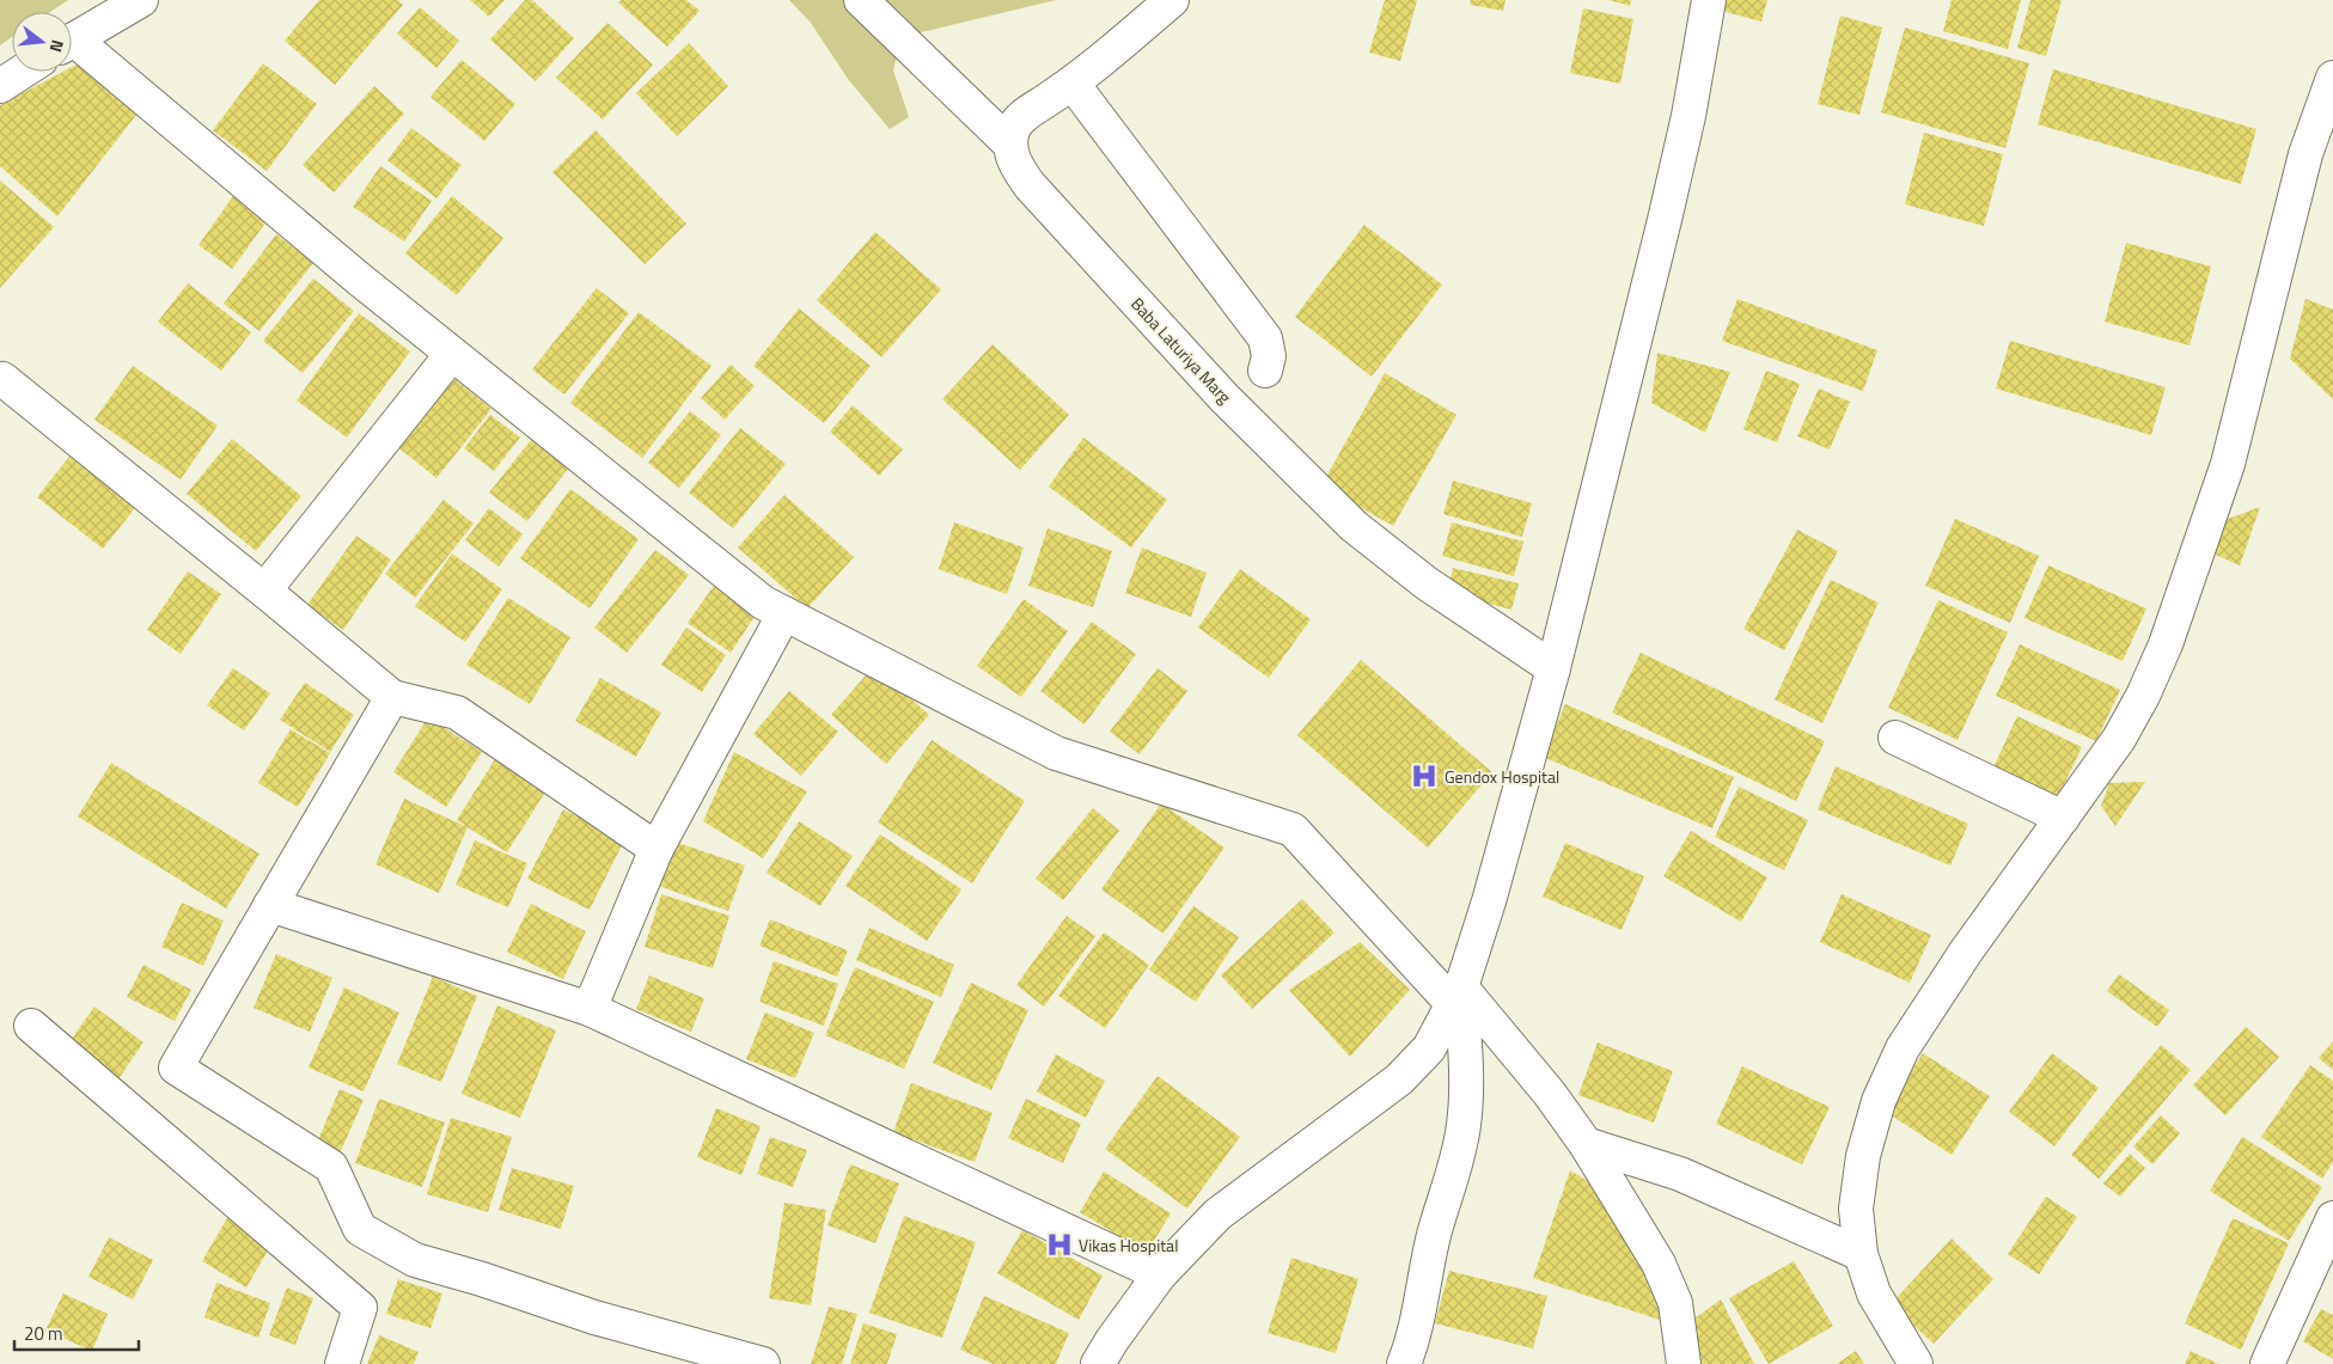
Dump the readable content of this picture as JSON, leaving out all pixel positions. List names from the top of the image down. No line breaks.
{"streets":{"street":["Baba Laturiya Marg"]},"places":{"hospital":["Gendox Hospital","Vikas Hospital"]},"scale_bar":"20 m","north":"right"}
